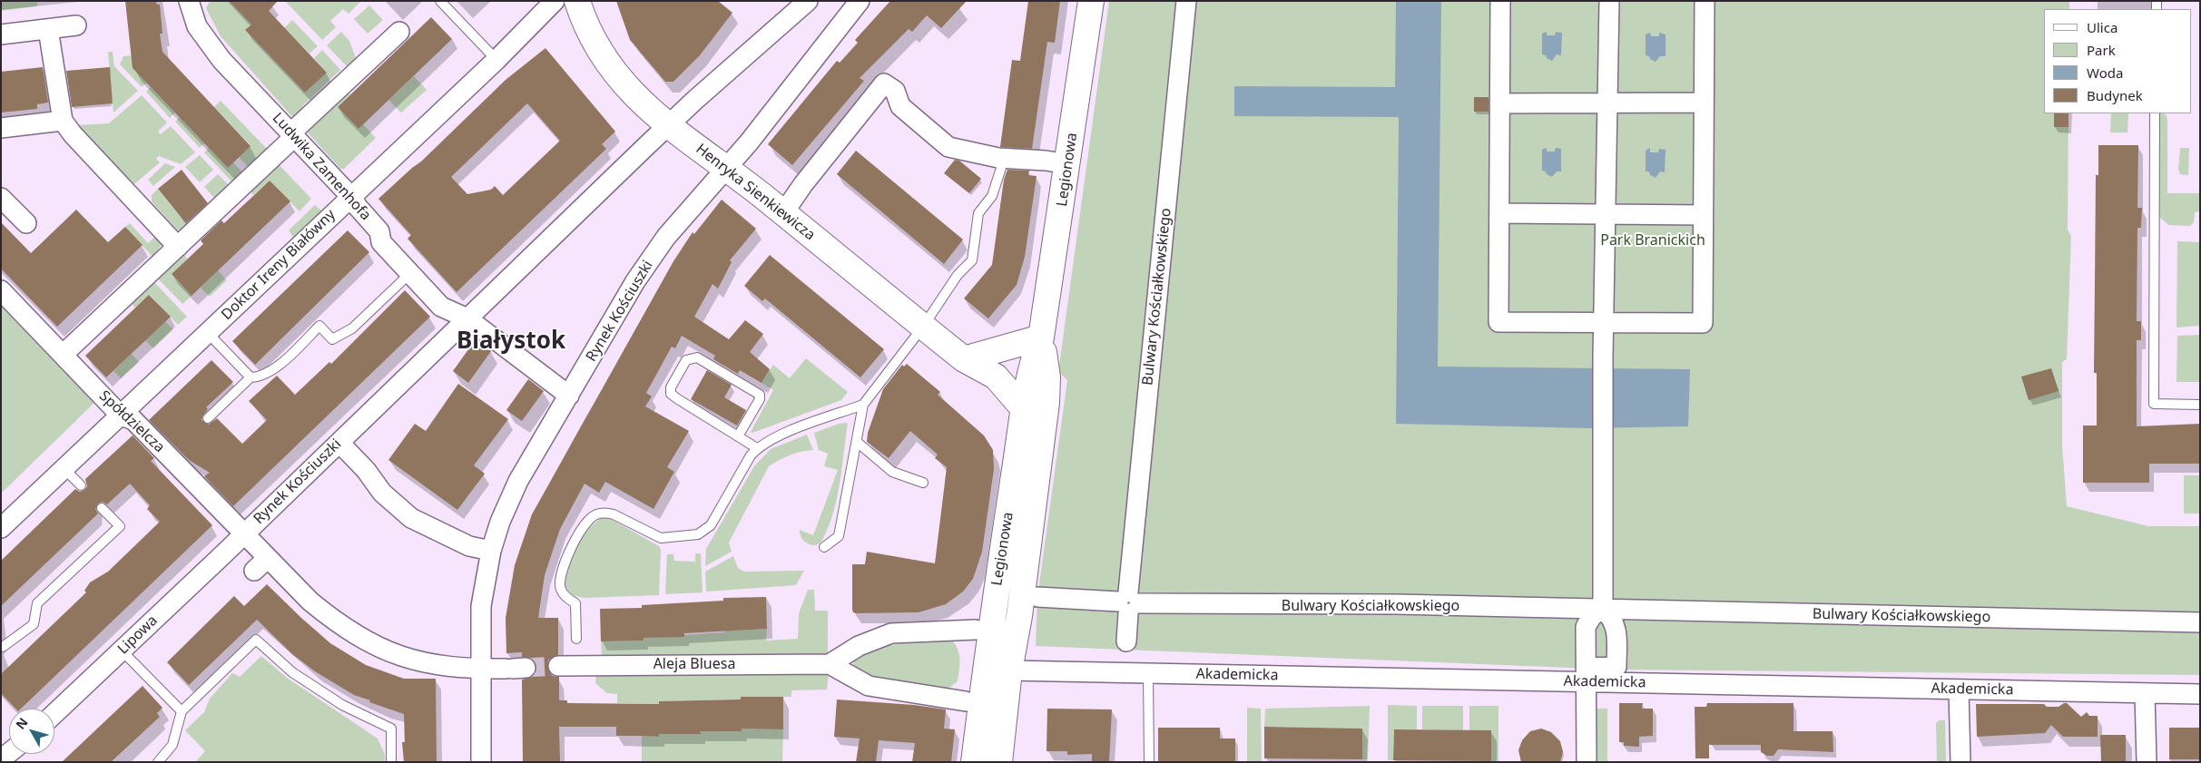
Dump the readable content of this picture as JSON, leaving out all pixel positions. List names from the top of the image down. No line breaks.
{"streets":{"main road":["Legionowa","Henryka Sienkiewicza"],"street":["Ludwika Zamenhofa","Doktor Ireny Białówny","Bulwary Kościałkowskiego","Rynek Kościuszki","Spółdzielcza","Lipowa","Aleja Bluesa","Akademicka"]},"crossings":[["Ludwika Zamenhofa","Doktor Ireny Białówny"],["Ludwika Zamenhofa","Rynek Kościuszki"],["Legionowa","Henryka Sienkiewicza"],["Legionowa","Akademicka"],["Henryka Sienkiewicza","Rynek Kościuszki"],["Doktor Ireny Białówny","Spółdzielcza"],["Rynek Kościuszki","Spółdzielcza"],["Rynek Kościuszki","Lipowa"]],"districts":["Białystok"],"parks":["Park Branickich"],"legend":["Ulica","Park","Woda","Budynek"],"north":"top left"}
